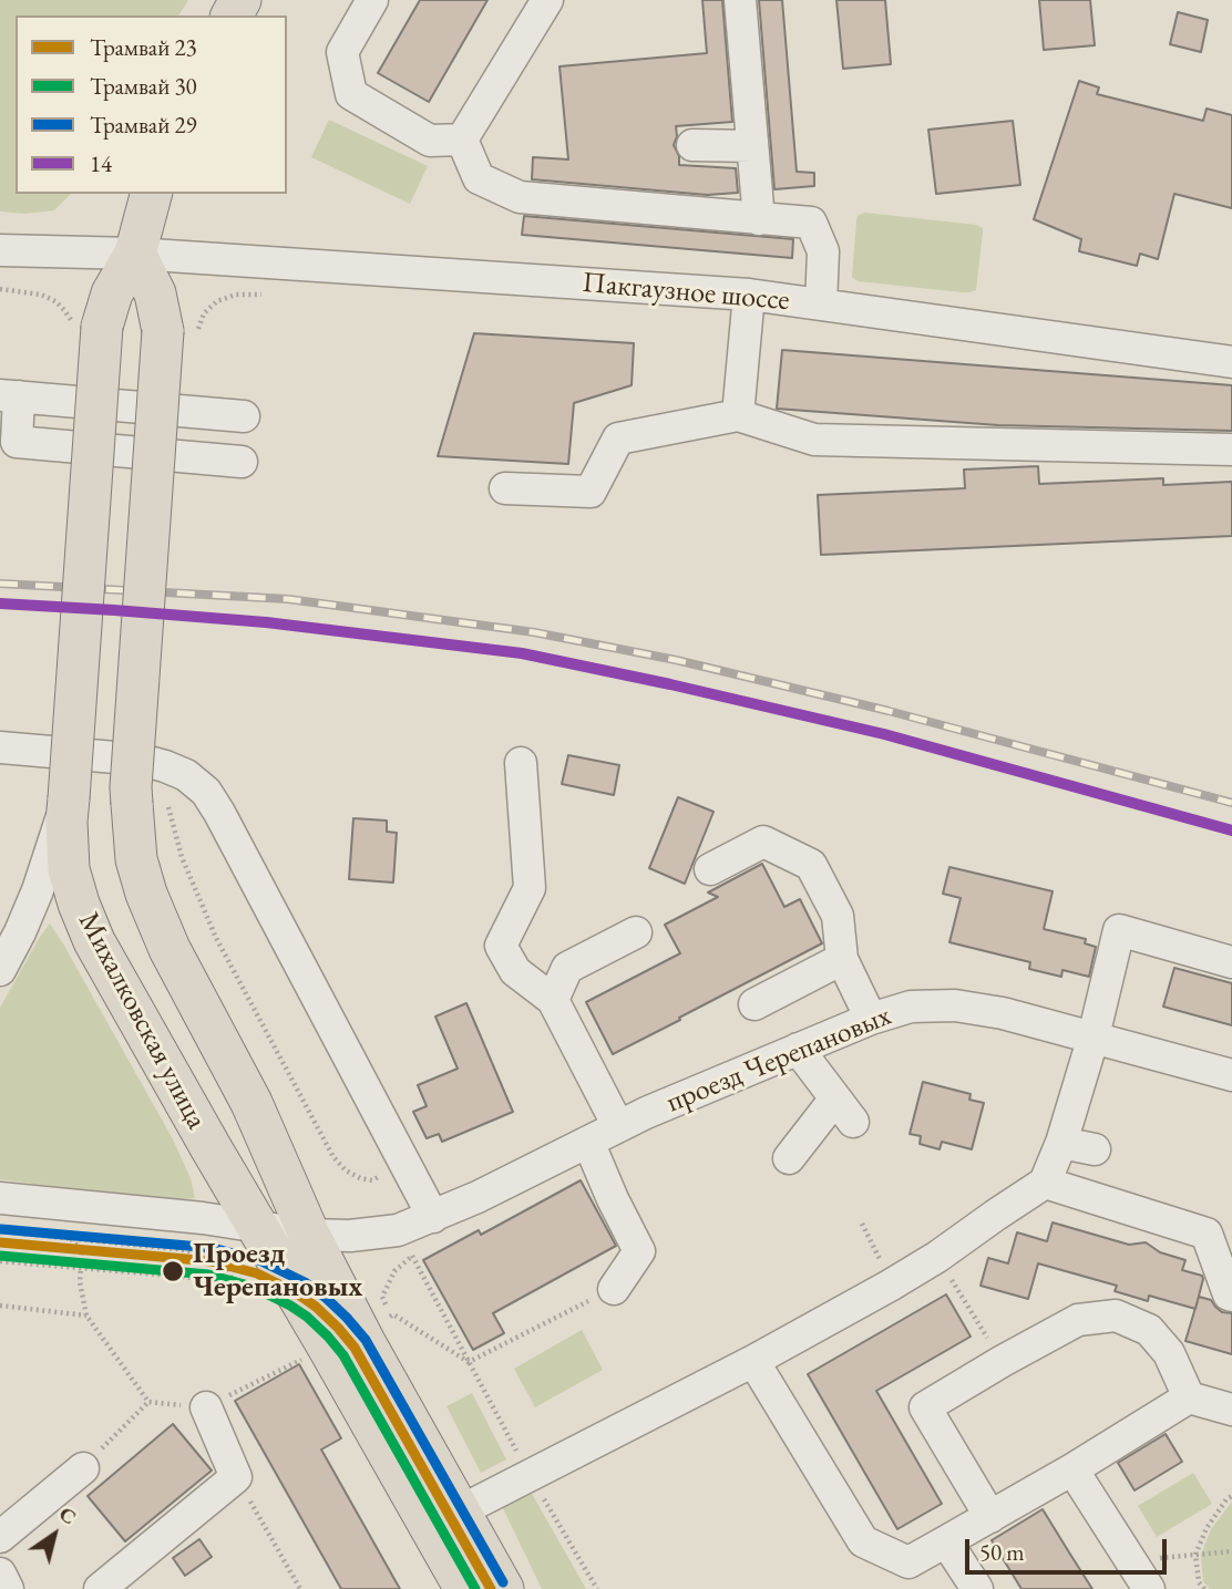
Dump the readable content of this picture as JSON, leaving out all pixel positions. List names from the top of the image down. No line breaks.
{"streets":{"main road":["Михалковская улица"],"street":["Пакгаузное шоссе","проезд Черепановых"]},"crossings":[["Пакгаузное шоссе","Михалковская улица"],["Михалковская улица","проезд Черепановых"]],"places":["Проезд Черепановых"],"lines":["transit line 14","tram line 29","tram line 23","tram line 30"],"legend":["Трамвай 23","Трамвай 30","Трамвай 29","14"],"scale_bar":"50 m","north":"top right"}
